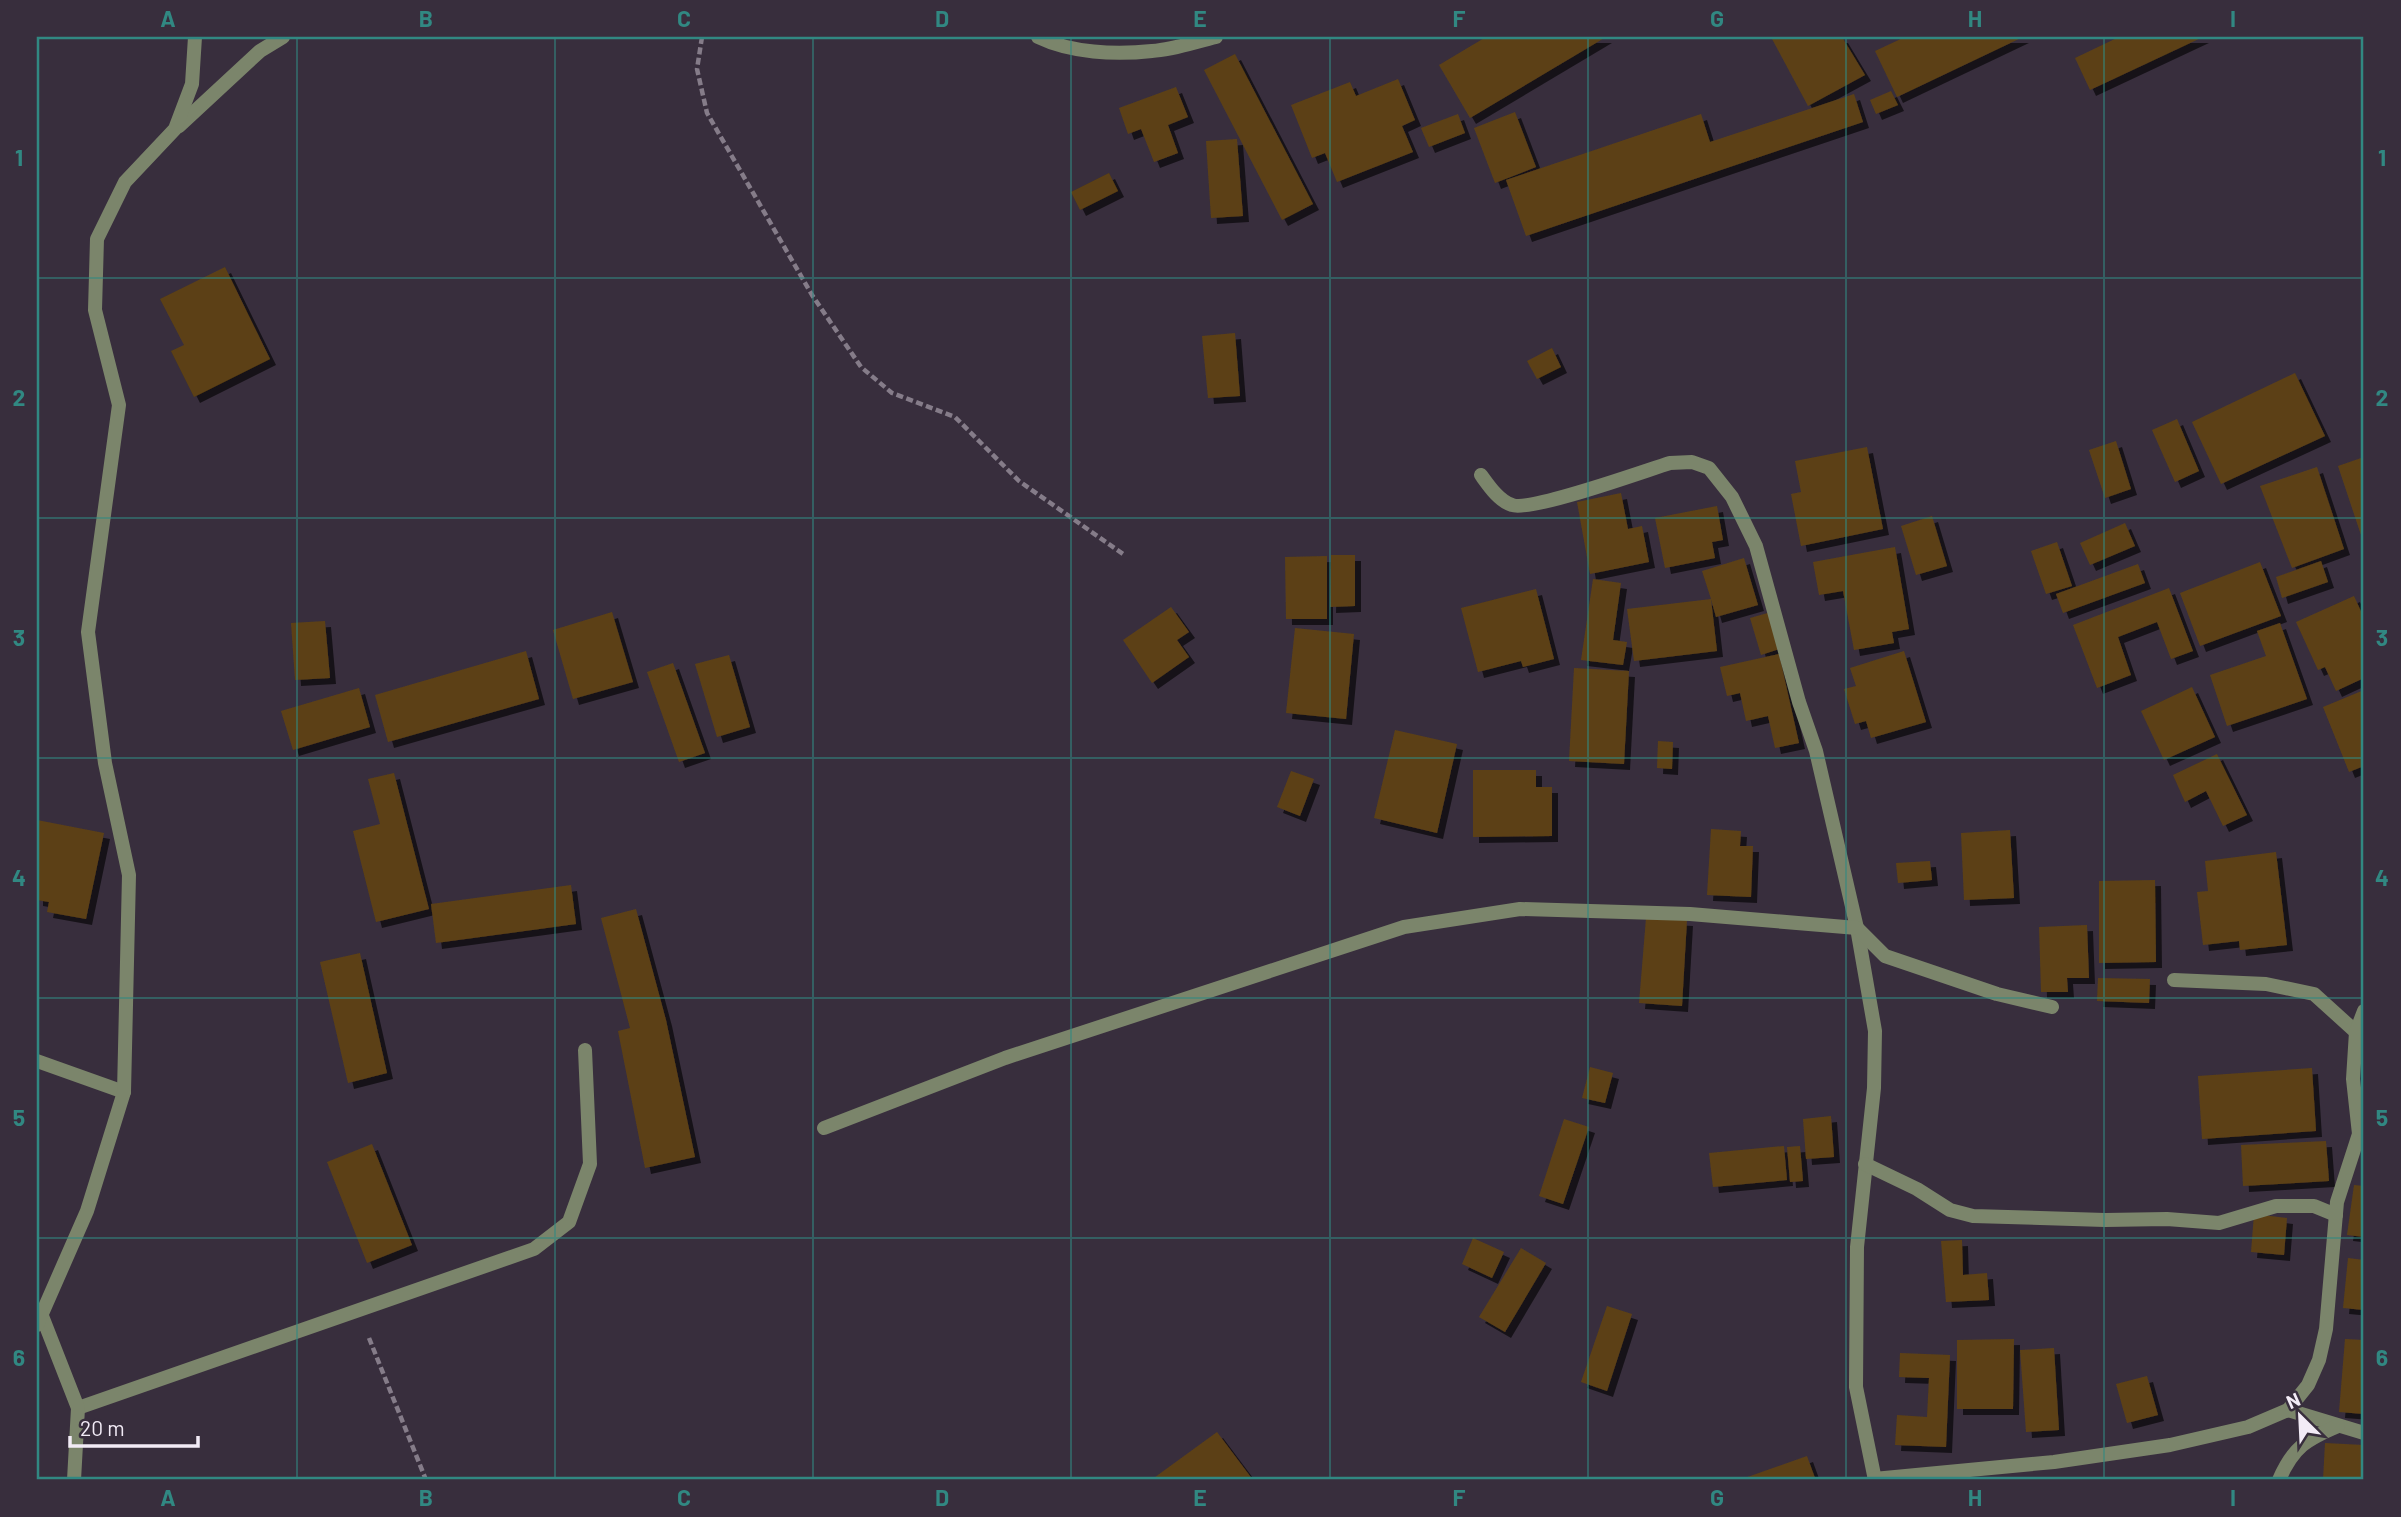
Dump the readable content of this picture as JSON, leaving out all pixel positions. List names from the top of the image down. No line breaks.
{"scale_bar":"20 m","north":"top left","grid":{"columns":["A","B","C","D","E","F","G","H","I"],"rows":["1","2","3","4","5","6"]}}
